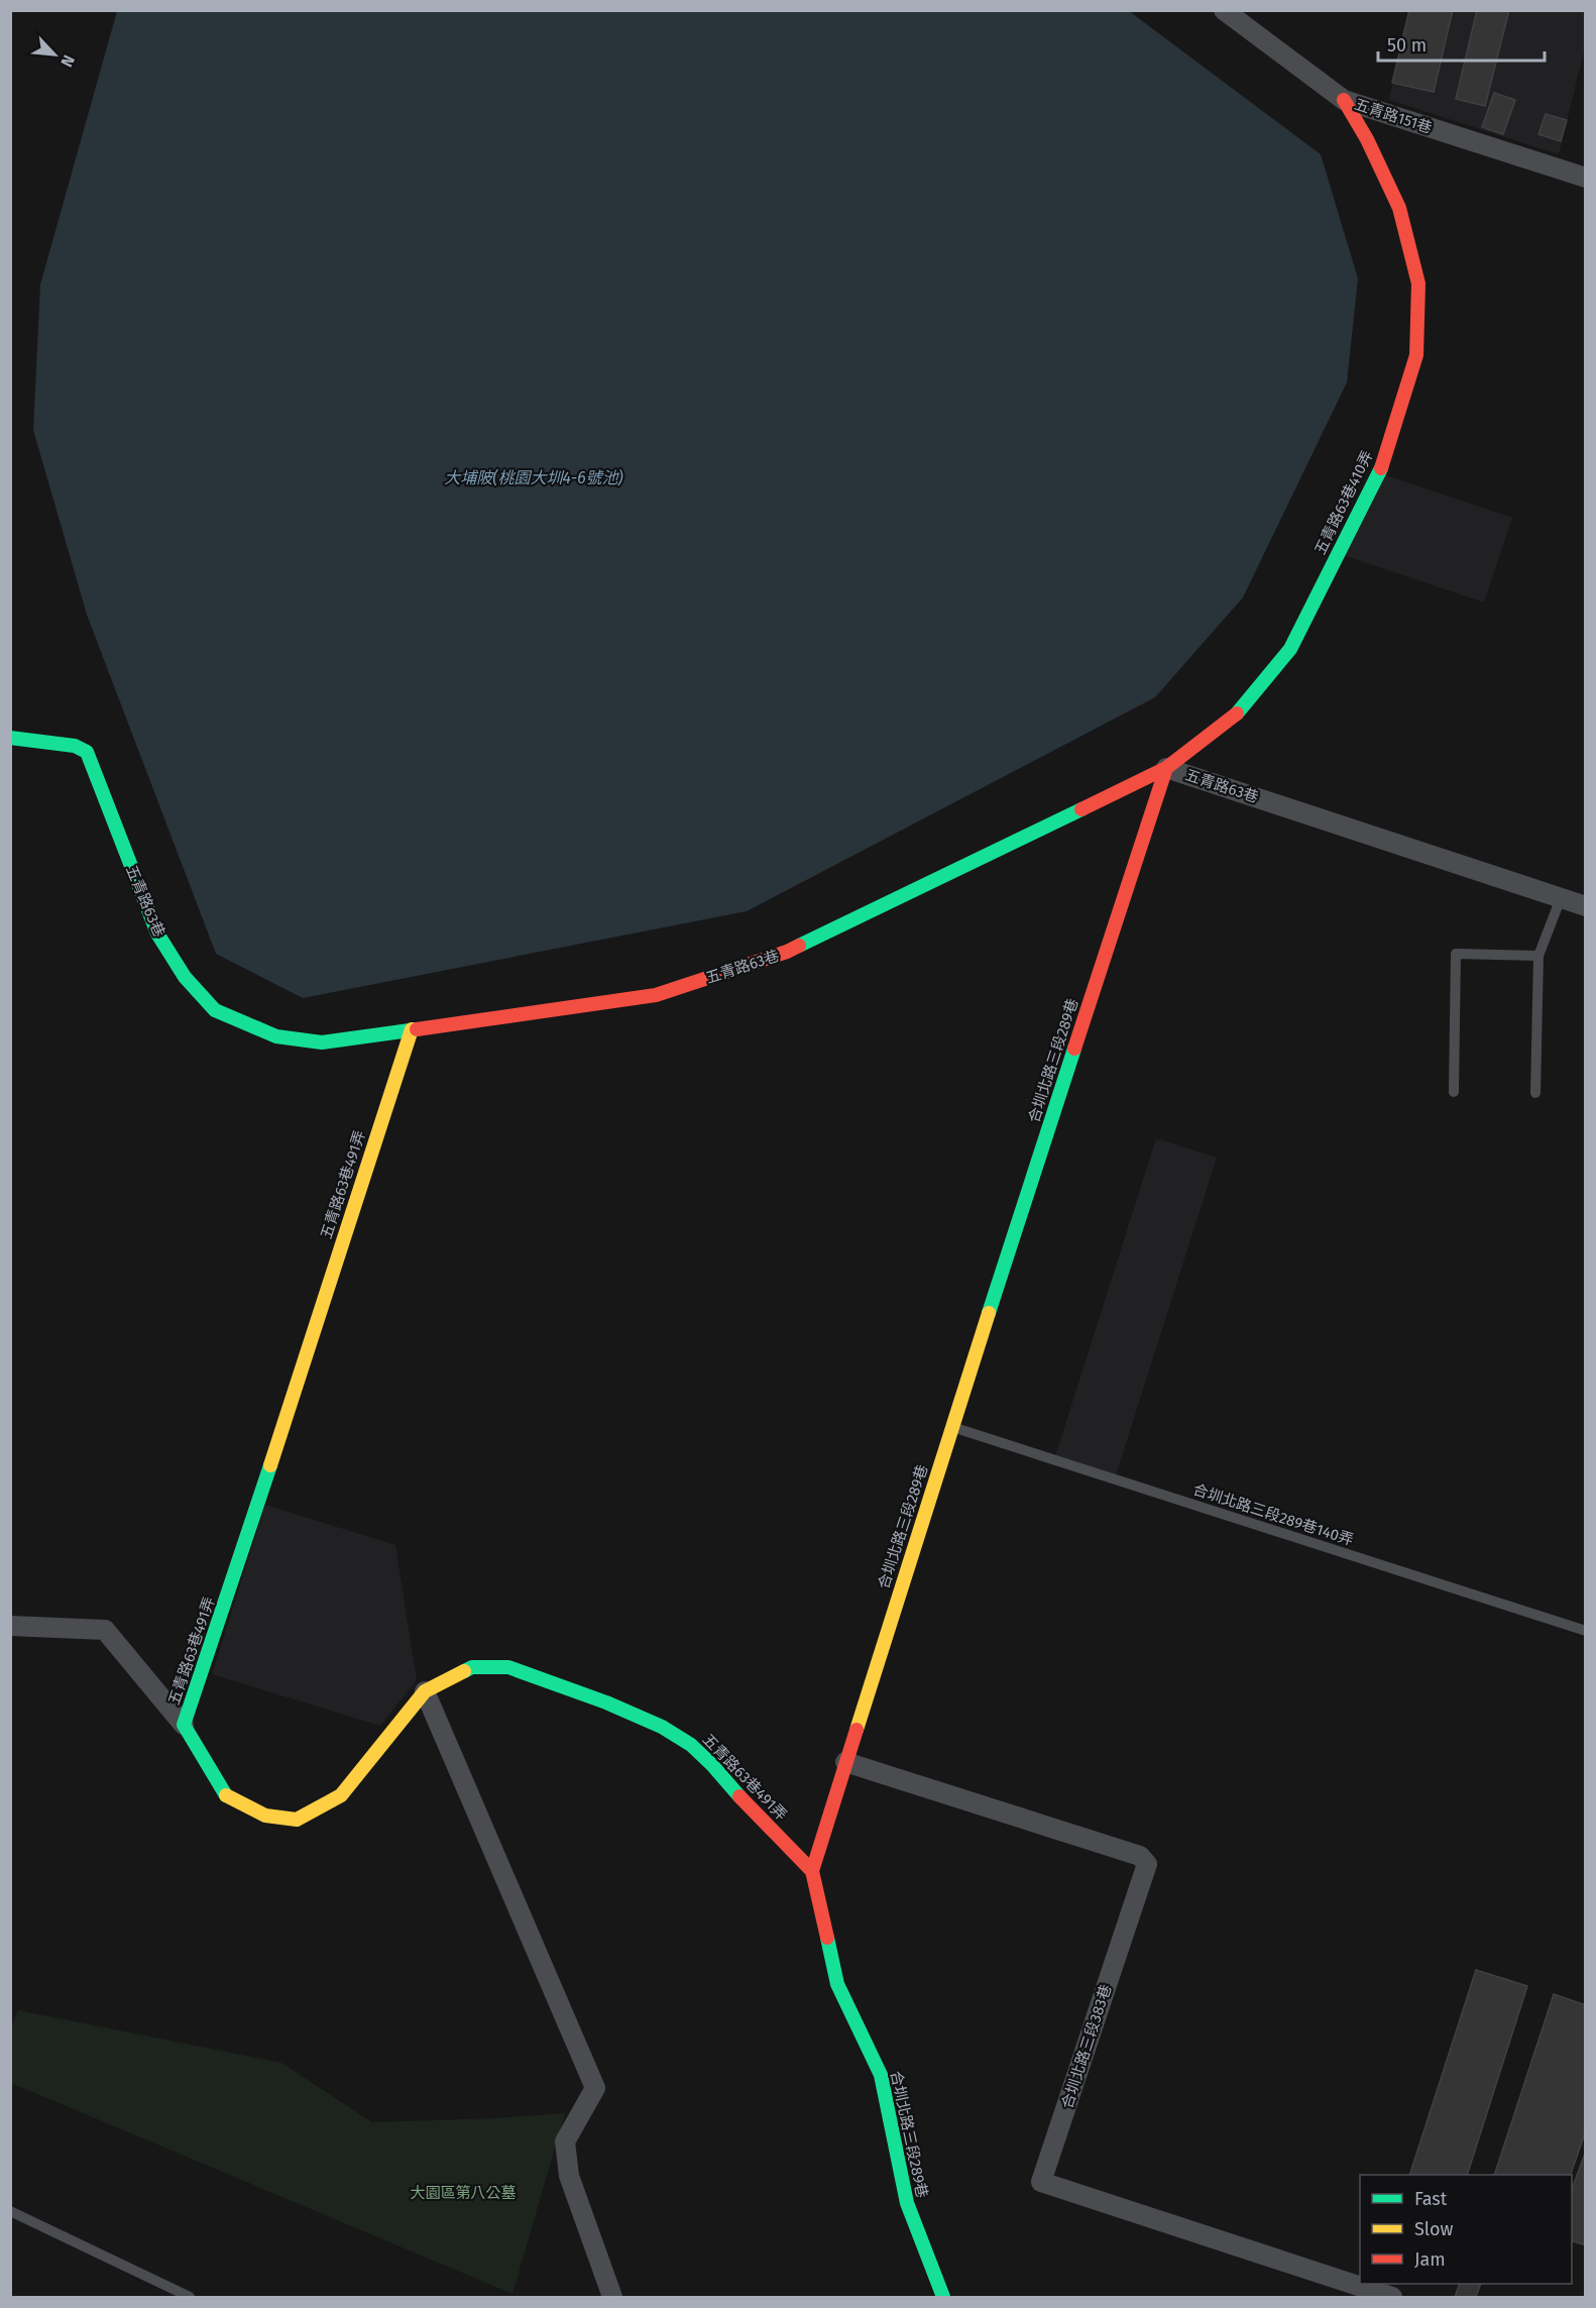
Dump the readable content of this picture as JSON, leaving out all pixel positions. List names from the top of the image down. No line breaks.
{"streets":{"street":["五青路151巷","五青路63巷410弄","五青路63巷","合圳北路三段289巷","五青路63巷491弄","合圳北路三段383巷"],"lane":["合圳北路三段289巷140弄"]},"crossings":[["五青路151巷","五青路63巷410弄"],["五青路63巷410弄","五青路63巷"],["五青路63巷410弄","合圳北路三段289巷"],["五青路63巷","合圳北路三段289巷"],["五青路63巷","五青路63巷491弄"],["合圳北路三段289巷","五青路63巷491弄"],["合圳北路三段289巷","合圳北路三段289巷140弄"],["合圳北路三段289巷","合圳北路三段383巷"]],"water":["大埔陂(桃園大圳4-6號池)"],"parks":["大園區第八公墓"],"legend":["Fast","Slow","Jam"],"scale_bar":"50 m","north":"bottom right"}
